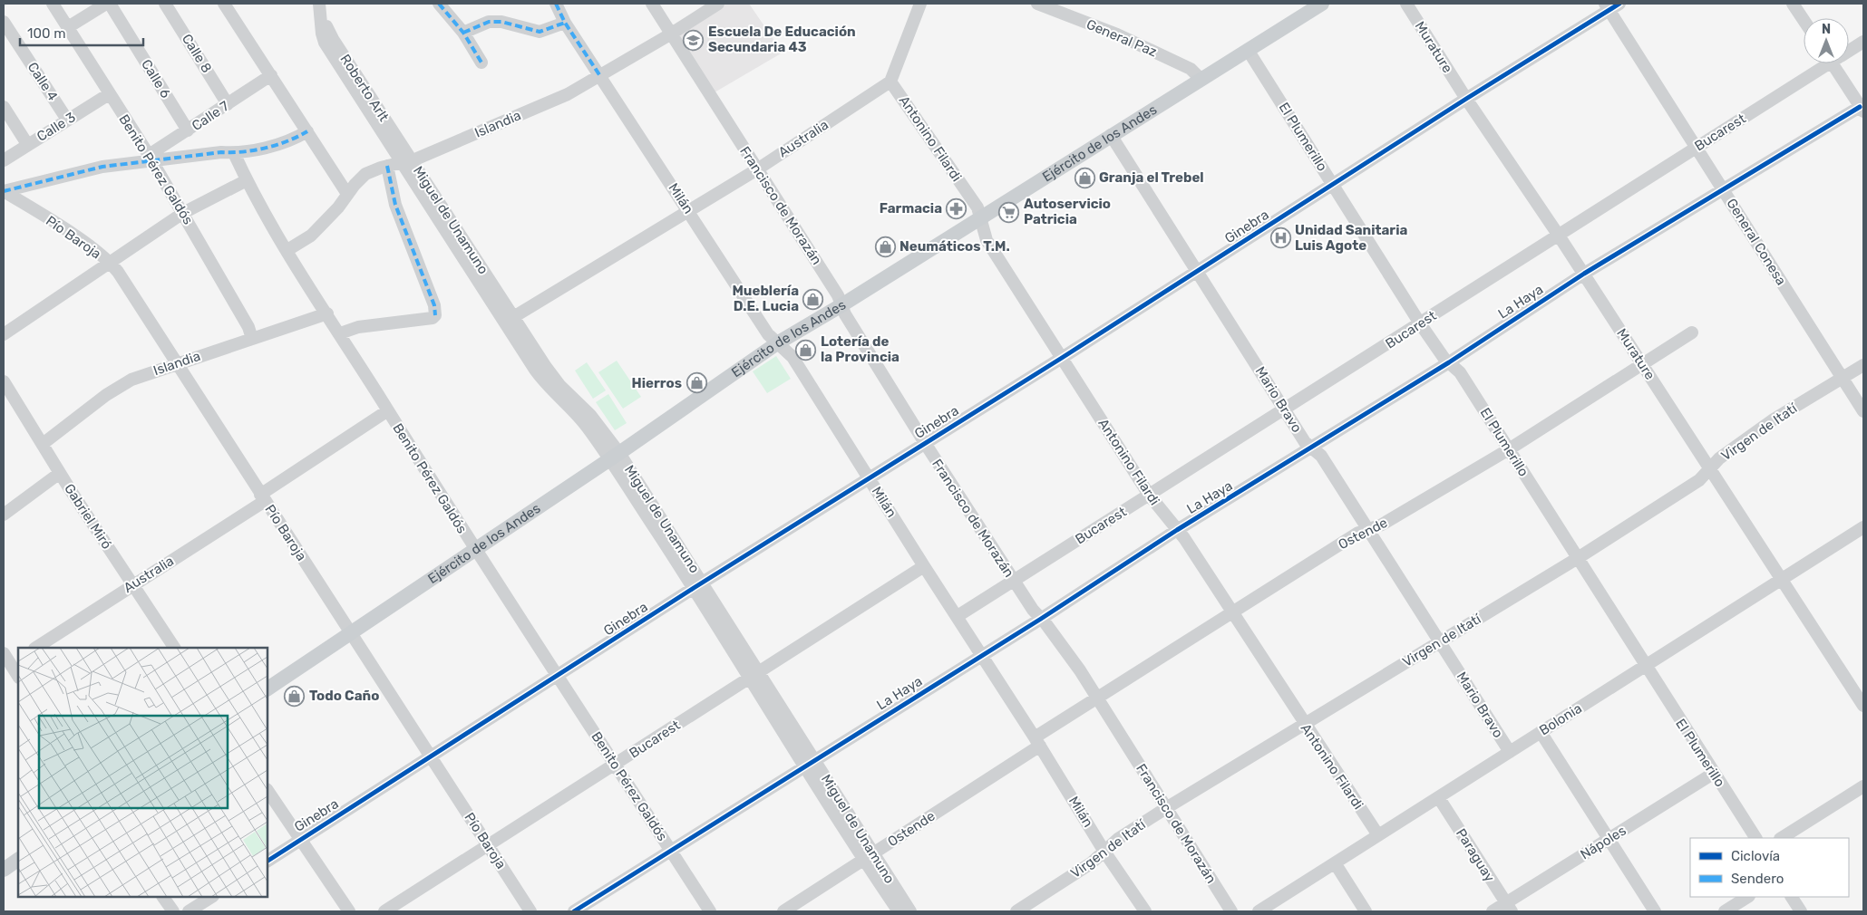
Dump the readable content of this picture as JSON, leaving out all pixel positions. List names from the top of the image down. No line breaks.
{"streets":{"main road":["Ejército de los Andes"],"street":["General Paz","Murature","Calle 8","Calle 6","Calle 4","Roberto Arlt","Calle 7","Islandia","Calle 3","Bucarest","El Plumerillo","Australia","Antonino Filardi","Benito Pérez Galdós","Milán","Francisco de Morazán","Miguel de Unamuno","Ginebra","Pío Baroja","General Conesa","La Haya","Mario Bravo","Virgen de Itatí","Gabriel Miró","Ostende","Bolonia","Nápoles","Paraguay"]},"crossings":[["General Paz","Ejército de los Andes"],["Murature","Bucarest"],["Murature","Ginebra"],["Murature","La Haya"],["Murature","Virgen de Itatí"],["Murature","Ostende"],["Murature","Bolonia"],["Calle 8","Calle 7"],["Calle 6","Calle 7"],["Calle 4","Calle 3"],["Roberto Arlt","Islandia"],["Roberto Arlt","Miguel de Unamuno"],["Calle 7","Benito Pérez Galdós"],["Islandia","Benito Pérez Galdós"],["Islandia","Milán"],["Islandia","Francisco de Morazán"],["Islandia","Miguel de Unamuno"],["Islandia","Pío Baroja"],["Islandia","Gabriel Miró"],["Calle 3","Benito Pérez Galdós"],["Bucarest","El Plumerillo"],["Bucarest","Antonino Filardi"],["Bucarest","Benito Pérez Galdós"],["Bucarest","Milán"],["Bucarest","Francisco de Morazán"],["Bucarest","Miguel de Unamuno"],["Bucarest","Pío Baroja"],["Bucarest","General Conesa"],["Bucarest","Mario Bravo"],["El Plumerillo","Ejército de los Andes"],["El Plumerillo","Ginebra"],["El Plumerillo","La Haya"],["El Plumerillo","Virgen de Itatí"],["El Plumerillo","Ostende"],["El Plumerillo","Bolonia"],["El Plumerillo","Nápoles"],["Australia","Antonino Filardi"],["Australia","Benito Pérez Galdós"],["Australia","Milán"],["Australia","Francisco de Morazán"],["Australia","Miguel de Unamuno"],["Australia","Pío Baroja"],["Australia","Gabriel Miró"],["Antonino Filardi","Ejército de los Andes"],["Antonino Filardi","Ginebra"],["Antonino Filardi","La Haya"],["Antonino Filardi","Virgen de Itatí"],["Antonino Filardi","Ostende"],["Antonino Filardi","Bolonia"],["Ejército de los Andes","Benito Pérez Galdós"],["Ejército de los Andes","Milán"],["Ejército de los Andes","Francisco de Morazán"],["Ejército de los Andes","Miguel de Unamuno"],["Ejército de los Andes","Pío Baroja"],["Ejército de los Andes","Mario Bravo"],["Benito Pérez Galdós","Ginebra"],["Benito Pérez Galdós","La Haya"],["Milán","Ginebra"],["Milán","La Haya"],["Milán","Virgen de Itatí"],["Milán","Ostende"],["Francisco de Morazán","Ginebra"],["Francisco de Morazán","La Haya"],["Francisco de Morazán","Virgen de Itatí"],["Francisco de Morazán","Ostende"],["Miguel de Unamuno","Ginebra"],["Miguel de Unamuno","La Haya"],["Miguel de Unamuno","Ostende"],["Ginebra","Pío Baroja"],["Ginebra","General Conesa"],["Ginebra","Mario Bravo"],["General Conesa","La Haya"],["General Conesa","Virgen de Itatí"],["La Haya","Mario Bravo"],["Mario Bravo","Virgen de Itatí"],["Mario Bravo","Ostende"],["Mario Bravo","Bolonia"],["Bolonia","Paraguay"],["Nápoles","Paraguay"]],"places":{"school or university":["Escuela De Educación Secundaria 43"],"shop":["Granja el Trebel","Neumáticos T.M.","Mueblería D.E. Lucia","Lotería de la Provincia","Hierros","Todo Caño"],"pharmacy":["Farmacia"],"supermarket":["Autoservicio Patricia"],"hospital":["Unidad Sanitaria Luis Agote"]},"legend":["Ciclovía","Sendero"],"scale_bar":"100 m","north":"top"}
